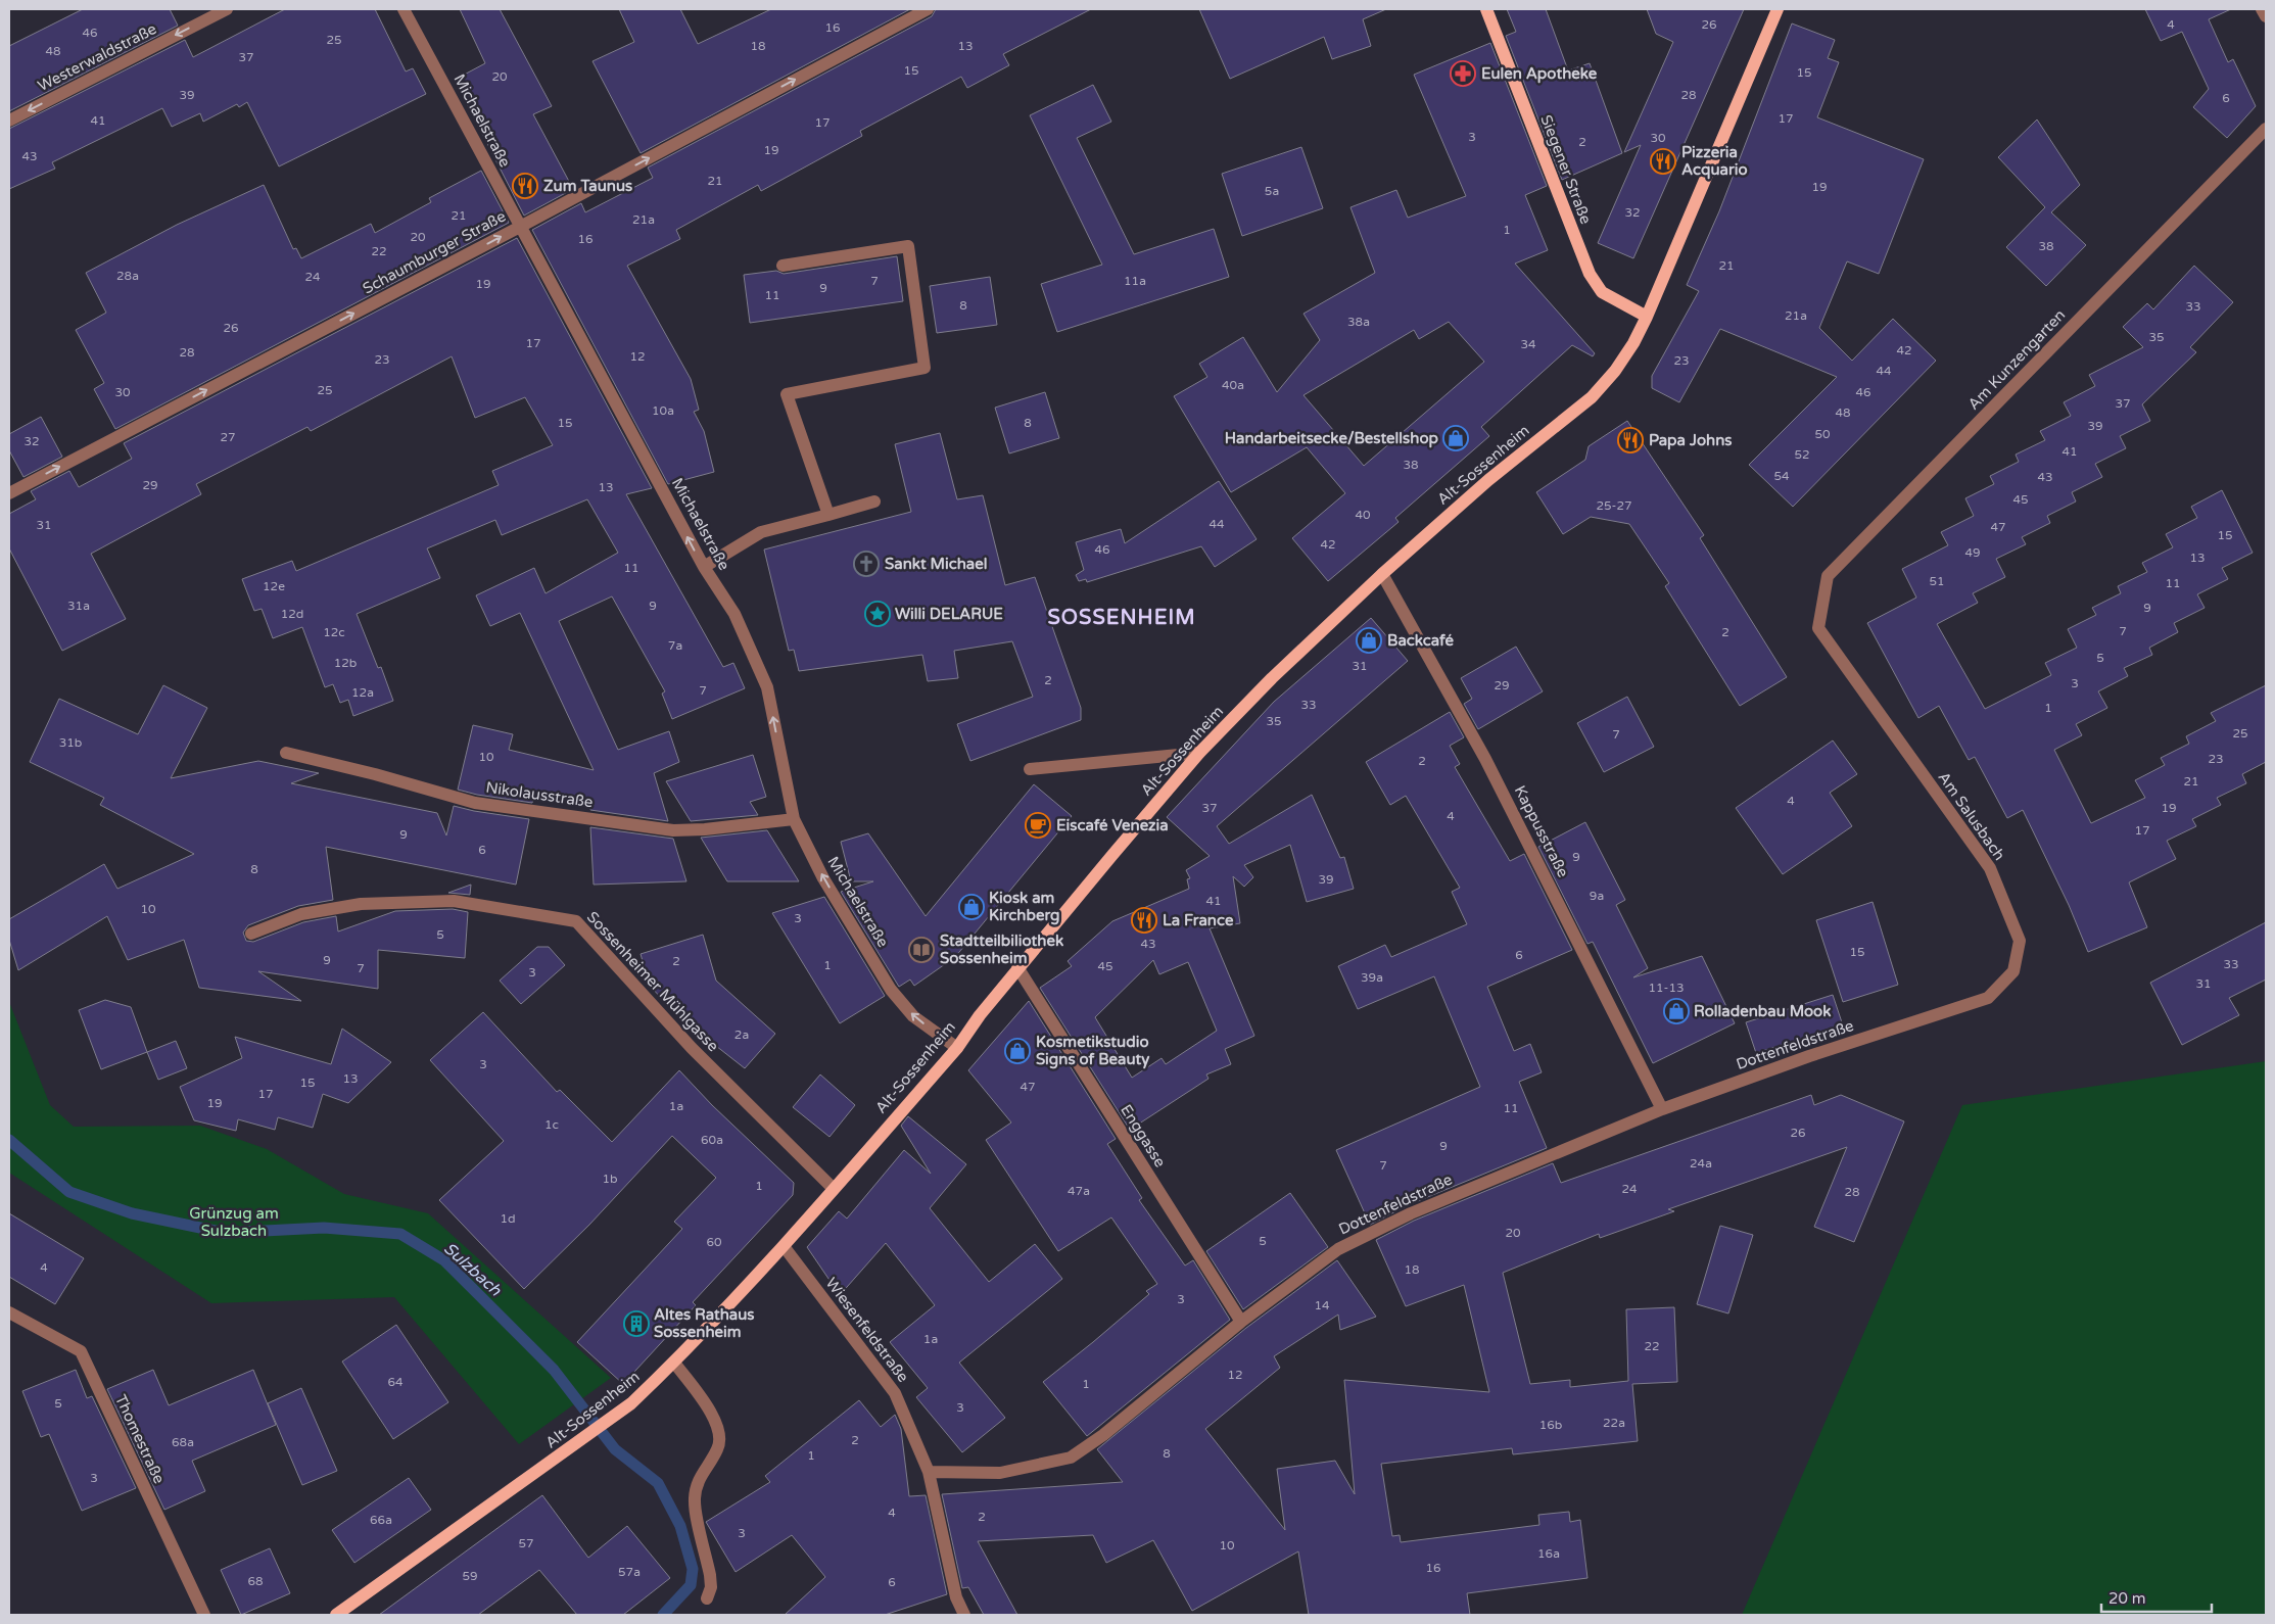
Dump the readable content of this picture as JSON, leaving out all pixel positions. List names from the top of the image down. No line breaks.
{"streets":{"main road":["Siegener Straße","Alt-Sossenheim"],"street":["Westerwaldstraße","Michaelstraße","Schaumburger Straße","Am Kunzengarten","Nikolausstraße","Am Salusbach","Kappusstraße","Sossenheimer Mühlgasse","Dottenfeldstraße","Enggasse","Wiesenfeldstraße","Thomestraße"]},"crossings":[["Michaelstraße","Schaumburger Straße"],["Michaelstraße","Alt-Sossenheim"],["Michaelstraße","Nikolausstraße"],["Siegener Straße","Alt-Sossenheim"],["Am Kunzengarten","Am Salusbach"],["Alt-Sossenheim","Kappusstraße"],["Alt-Sossenheim","Sossenheimer Mühlgasse"],["Alt-Sossenheim","Enggasse"],["Alt-Sossenheim","Wiesenfeldstraße"],["Am Salusbach","Dottenfeldstraße"],["Kappusstraße","Dottenfeldstraße"],["Dottenfeldstraße","Enggasse"],["Dottenfeldstraße","Wiesenfeldstraße"]],"one_way":["Westerwaldstraße","Michaelstraße","Schaumburger Straße"],"districts":["SOSSENHEIM"],"water":["Sulzbach"],"parks":["Grünzug am Sulzbach"],"places":{"pharmacy":["Eulen Apotheke"],"restaurant":["Pizzeria Acquario","Zum Taunus","Papa Johns","La France"],"shop":["Handarbeitsecke/Bestellshop","Backcafé","Kiosk am Kirchberg","Rolladenbau Mook","Kosmetikstudio Signs of Beauty"],"church":["Sankt Michael"],"place":["Willi DELARUE"],"cafe":["Eiscafé Venezia"],"library":["Stadtteilbiliothek Sossenheim"],"building":["Altes Rathaus Sossenheim"]},"house_numbers":["26","4","16","46","25","18","13","48","37","15","15","20","39","28","6","17","41","17","3","30","2","19","43","21","19","5a","32","21","21a","1","20","16","38","22","21","28a","24","7","11a","19","9","11","8","33","21a","38a","26","35","17","34","42","28","12","23","23","44","40a","25","30","46","37","10a","48","15","8","39","50","27","32","41","52","38","54","43","29","13","45","25-27","40","44","31","47","15","42","46","49","13","11","51","11","12e","31a","9","9","12d","7","12c","2","7a","5","12b","31","2","3","29","7","12a","33","1","35","25","7","31b","10","23","2","21","4","37","19","4","17","9","6","9","8","39","9a","41","10","3","5","43","15","6","9","2","33","1","45","7","3","39a","31","11-13","2a","3","13","15","47","17","19","1a","11","1c","26","60a","9","24a","7","1b","1","24","47a","28","1d","20","5","60","4","18","3","14","1a","22","12","64","1","5","3","22a","16b","2","68a","8","1","3","4","2","66a","3","57","10","16a","16","57a","59","68","6"],"scale_bar":"20 m"}
